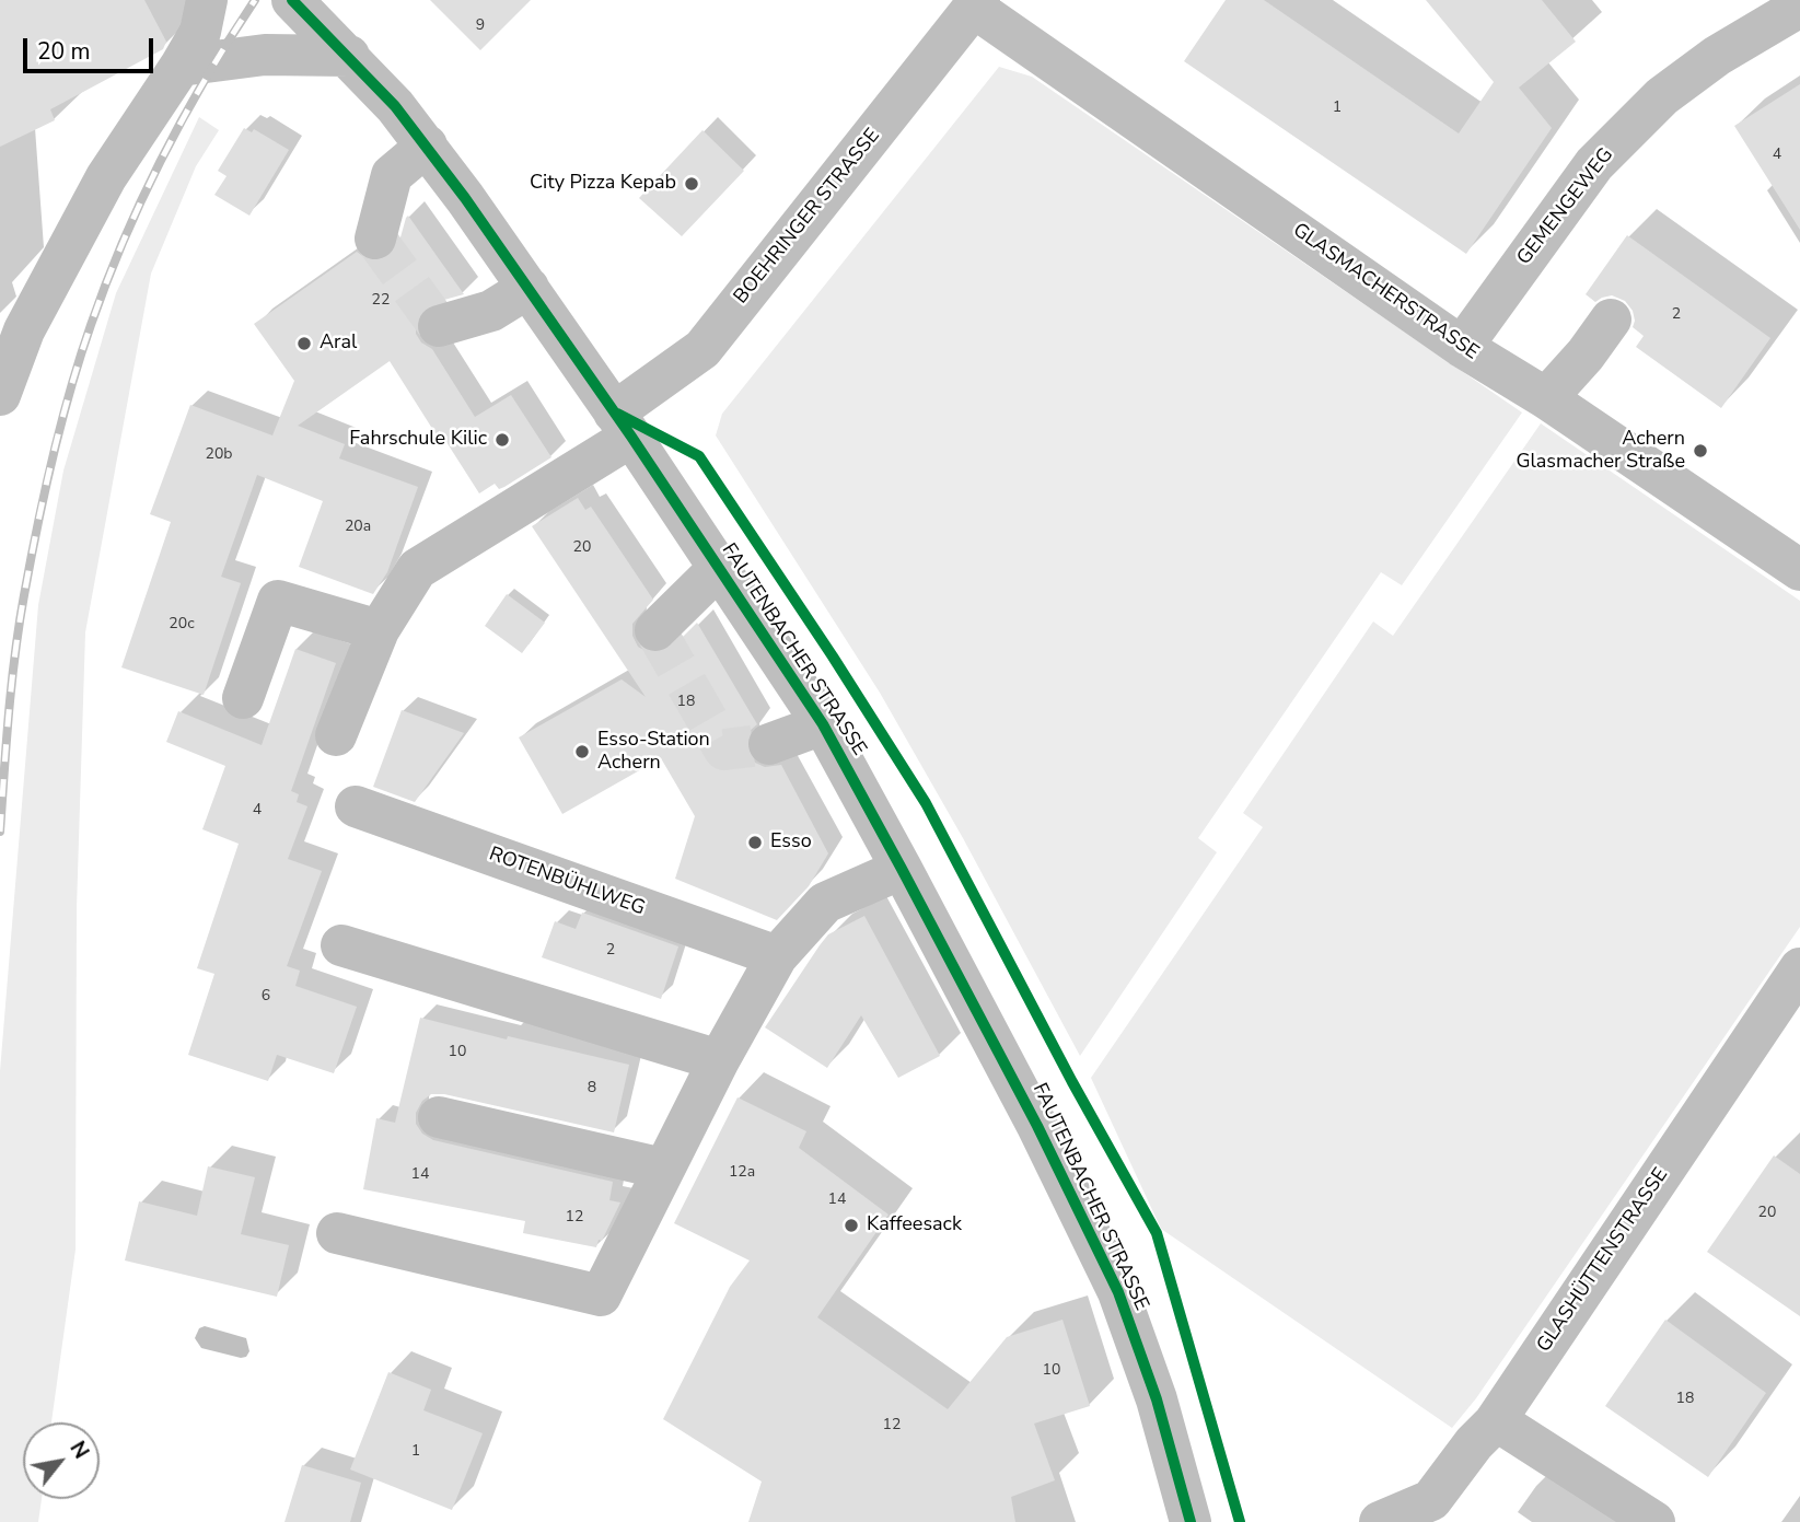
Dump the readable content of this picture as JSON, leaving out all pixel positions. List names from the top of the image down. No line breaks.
{"streets":{"street":["GEMENGEWEG","BOEHRINGER STRASSE","GLASMACHERSTRASSE","FAUTENBACHER STRASSE","ROTENBÜHLWEG","GLASHÜTTENSTRASSE"]},"crossings":[["GEMENGEWEG","GLASMACHERSTRASSE"],["BOEHRINGER STRASSE","GLASMACHERSTRASSE"],["BOEHRINGER STRASSE","FAUTENBACHER STRASSE"]],"places":["City Pizza Kepab","Aral","Fahrschule Kilic","Achern Glasmacher Straße","Esso-Station Achern","Esso","Kaffeesack"],"house_numbers":["9","1","4","22","2","20b","20a","20","20c","18","4","2","6","10","8","12a","14","14","20","12","10","18","12","1"],"scale_bar":"20 m","north":"top right"}
